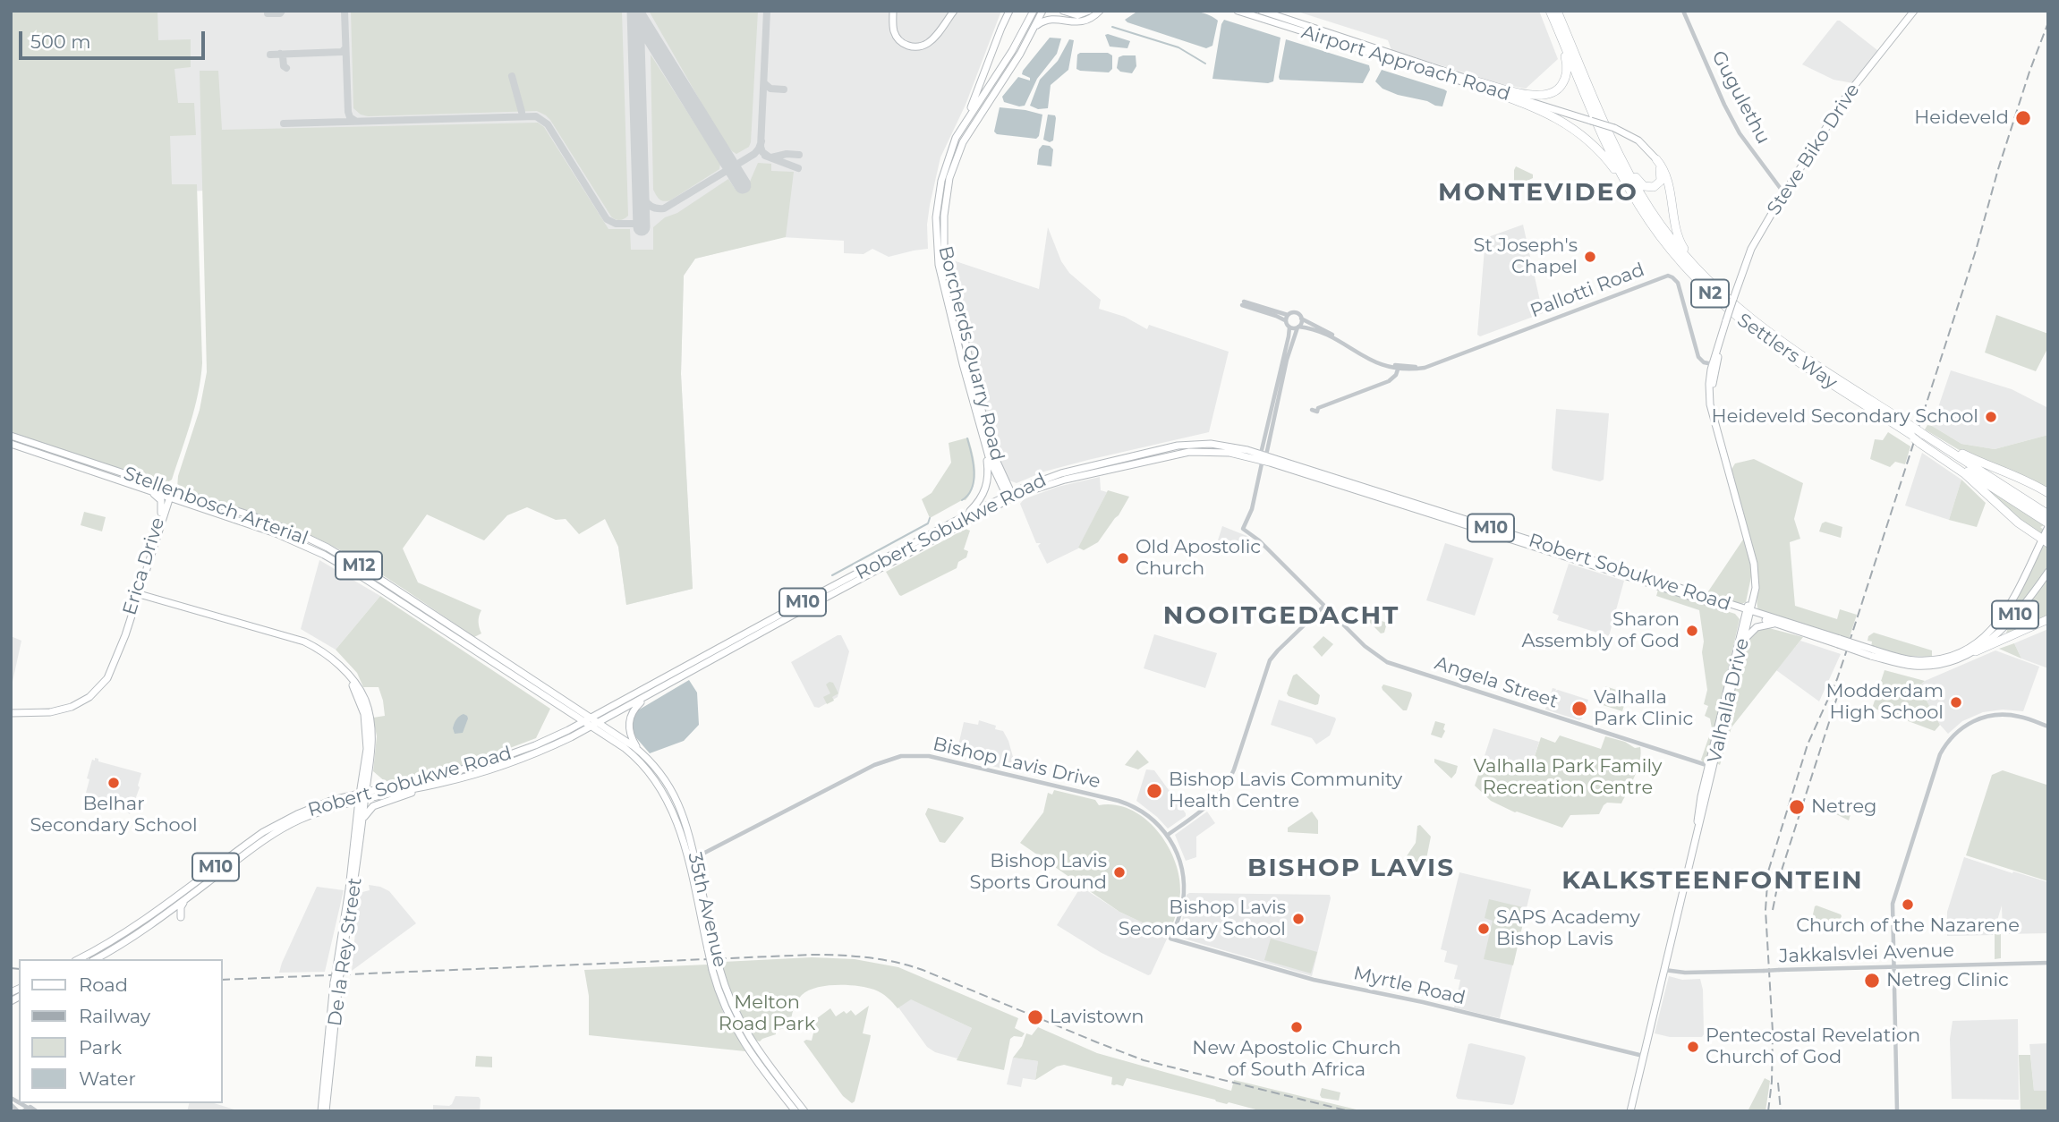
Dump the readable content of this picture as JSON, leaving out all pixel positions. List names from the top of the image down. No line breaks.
{"streets":{"highway":["N2","Settlers Way"],"main road":["Airport Approach Road","Steve Biko Drive","Borcherds Quarry Road","Stellenbosch Arterial","Robert Sobukwe Road","M10","M12","Erica Drive","Valhalla Drive","35th Avenue","De la Rey Street"],"street":["Gugulethu","Pallotti Road","Angela Street","Bishop Lavis Drive","Jakkalsvlei Avenue","Myrtle Road"]},"crossings":[["Airport Approach Road","Settlers Way"],["Gugulethu","Steve Biko Drive"],["Steve Biko Drive","Settlers Way"],["Steve Biko Drive","Valhalla Drive"],["Pallotti Road","Valhalla Drive"],["Settlers Way","Robert Sobukwe Road"],["Settlers Way","Valhalla Drive"],["Borcherds Quarry Road","Robert Sobukwe Road"],["Stellenbosch Arterial","Robert Sobukwe Road"],["Stellenbosch Arterial","Erica Drive"],["Stellenbosch Arterial","35th Avenue"],["Robert Sobukwe Road","Angela Street"],["Robert Sobukwe Road","Valhalla Drive"],["Robert Sobukwe Road","35th Avenue"],["Robert Sobukwe Road","De la Rey Street"],["Erica Drive","De la Rey Street"],["Angela Street","Valhalla Drive"],["Valhalla Drive","Jakkalsvlei Avenue"],["Valhalla Drive","Myrtle Road"],["Bishop Lavis Drive","35th Avenue"],["Bishop Lavis Drive","Myrtle Road"]],"districts":["MONTEVIDEO","NOOITGEDACHT","BISHOP LAVIS","KALKSTEENFONTEIN"],"parks":["Valhalla Park Family Recreation Centre","Melton Road Park"],"places":["Heideveld","St Joseph's Chapel","Heideveld Secondary School","Old Apostolic Church","Sharon Assembly of God","Modderdam High School","Valhalla Park Clinic","Belhar Secondary School","Bishop Lavis Community Health Centre","Netreg","Bishop Lavis Sports Ground","Church of the Nazarene","Bishop Lavis Secondary School","SAPS Academy Bishop Lavis","Netreg Clinic","Lavistown","New Apostolic Church of South Africa","Pentecostal Revelation Church of God"],"legend":["Road","Railway","Park","Water"],"scale_bar":"500 m"}
